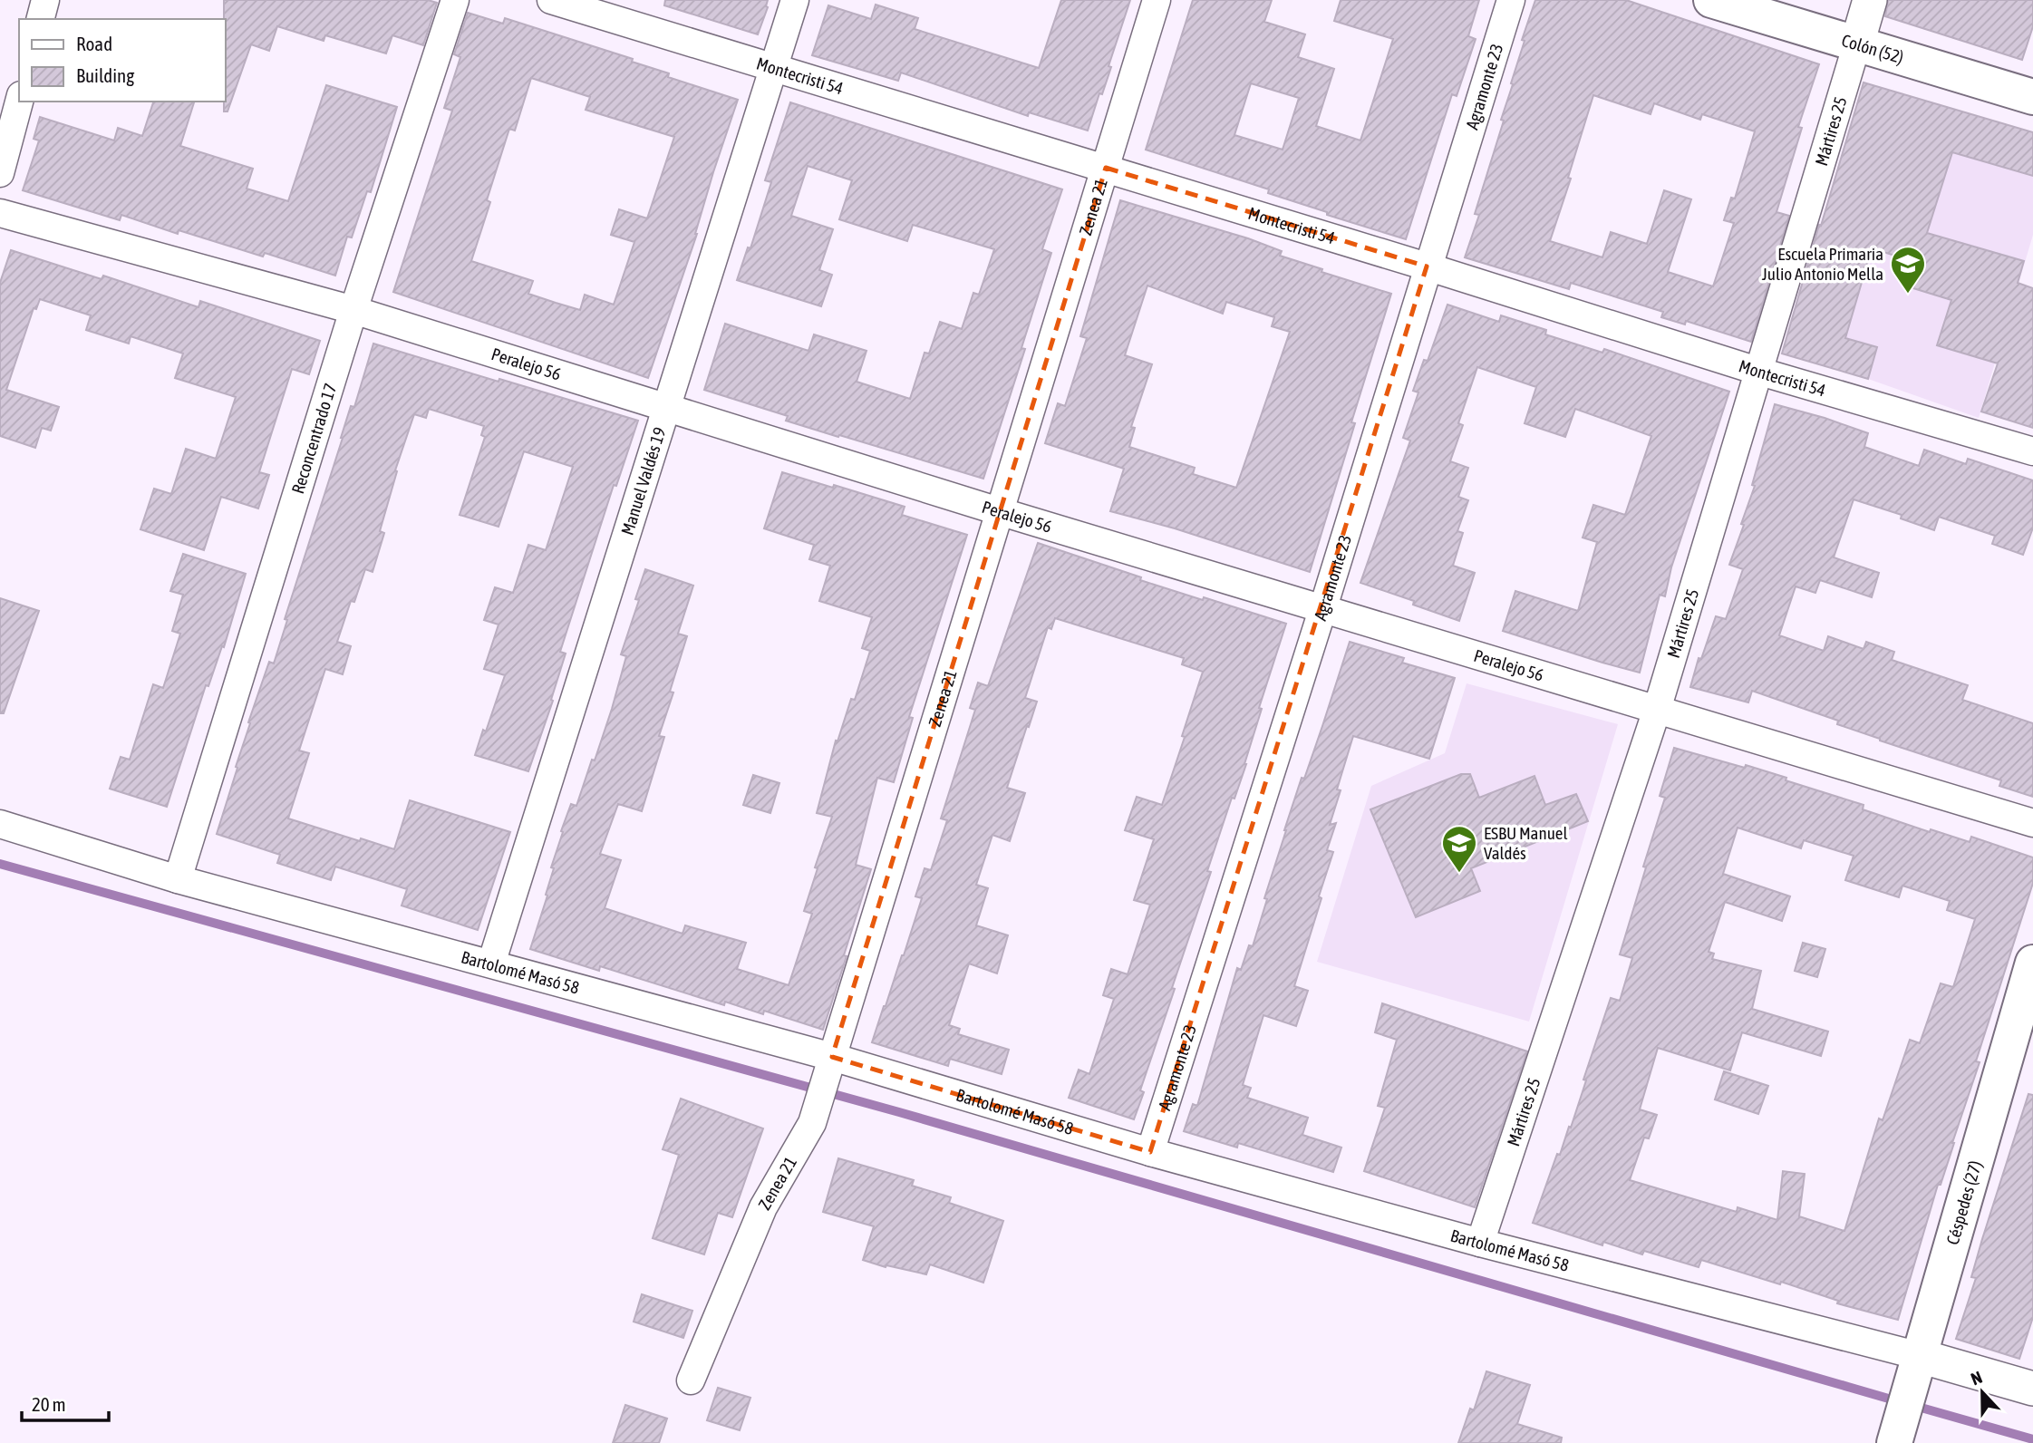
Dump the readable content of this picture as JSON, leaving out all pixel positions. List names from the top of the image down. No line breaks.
{"streets":{"main road":["Colón (52)","Céspedes (27)"],"street":["Montecristi 54","Agramonte 23","Mártires 25","Zenea 21","Peralejo 56","Reconcentrado 17","Manuel Valdés 19","Bartolomé Masó 58"]},"crossings":[["Colón (52)","Mártires 25"],["Montecristi 54","Agramonte 23"],["Montecristi 54","Mártires 25"],["Montecristi 54","Zenea 21"],["Montecristi 54","Manuel Valdés 19"],["Agramonte 23","Peralejo 56"],["Agramonte 23","Bartolomé Masó 58"],["Mártires 25","Peralejo 56"],["Mártires 25","Bartolomé Masó 58"],["Zenea 21","Peralejo 56"],["Zenea 21","Bartolomé Masó 58"],["Peralejo 56","Reconcentrado 17"],["Peralejo 56","Manuel Valdés 19"],["Reconcentrado 17","Bartolomé Masó 58"],["Manuel Valdés 19","Bartolomé Masó 58"],["Bartolomé Masó 58","Céspedes (27)"]],"places":{"school or university":["Escuela Primaria Julio Antonio Mella","ESBU Manuel Valdés"]},"legend":["Road","Building"],"scale_bar":"20 m","north":"top"}
